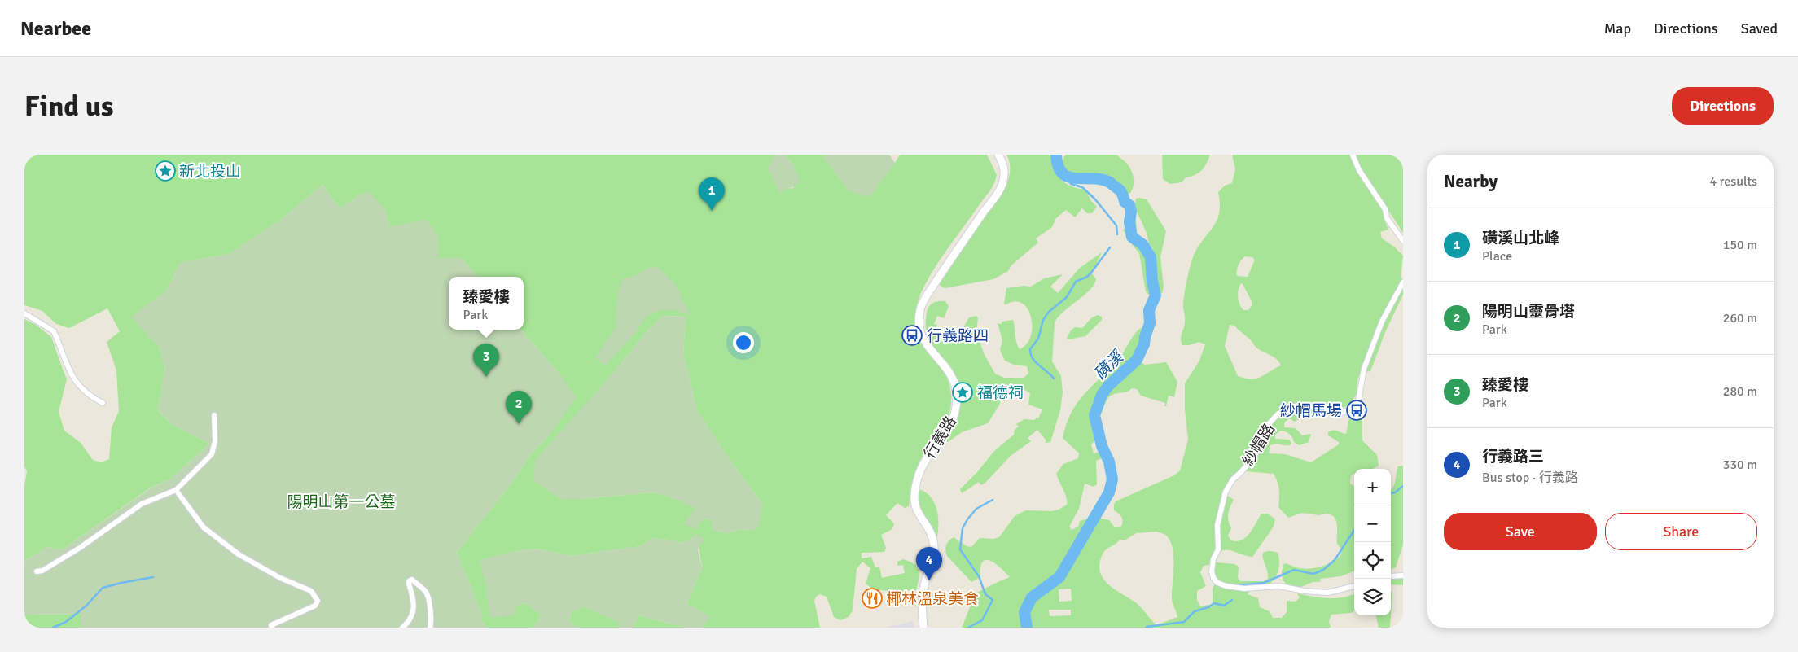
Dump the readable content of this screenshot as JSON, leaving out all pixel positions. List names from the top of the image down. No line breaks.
{"streets":{"street":["行義路","紗帽路"]},"water":["磺溪"],"parks":["陽明山第一公墓"],"places":{"place":["新北投山","福德祠"],"bus stop":["行義路四","紗帽馬場"],"restaurant":["椰林溫泉美食"]},"page":{"header":"Nearbee","nav":["Map","Directions","Saved"],"buttons":["Directions",["Save","Share"]],"title":"Find us","heading":["Nearby","4 results"],"pins":["1","3","2","4"],"list":[{"mark":"1","name":"磺溪山北峰","note":"Place","value":"150 m"},{"mark":"2","name":"陽明山靈骨塔","note":"Park","value":"260 m"},{"mark":"3","name":"臻愛樓","note":"Park","value":"280 m"},{"mark":"4","name":"行義路三","note":"Bus stop · 行義路","value":"330 m"}],"popup":["臻愛樓","Park"],"map_buttons":["+","−"]}}
